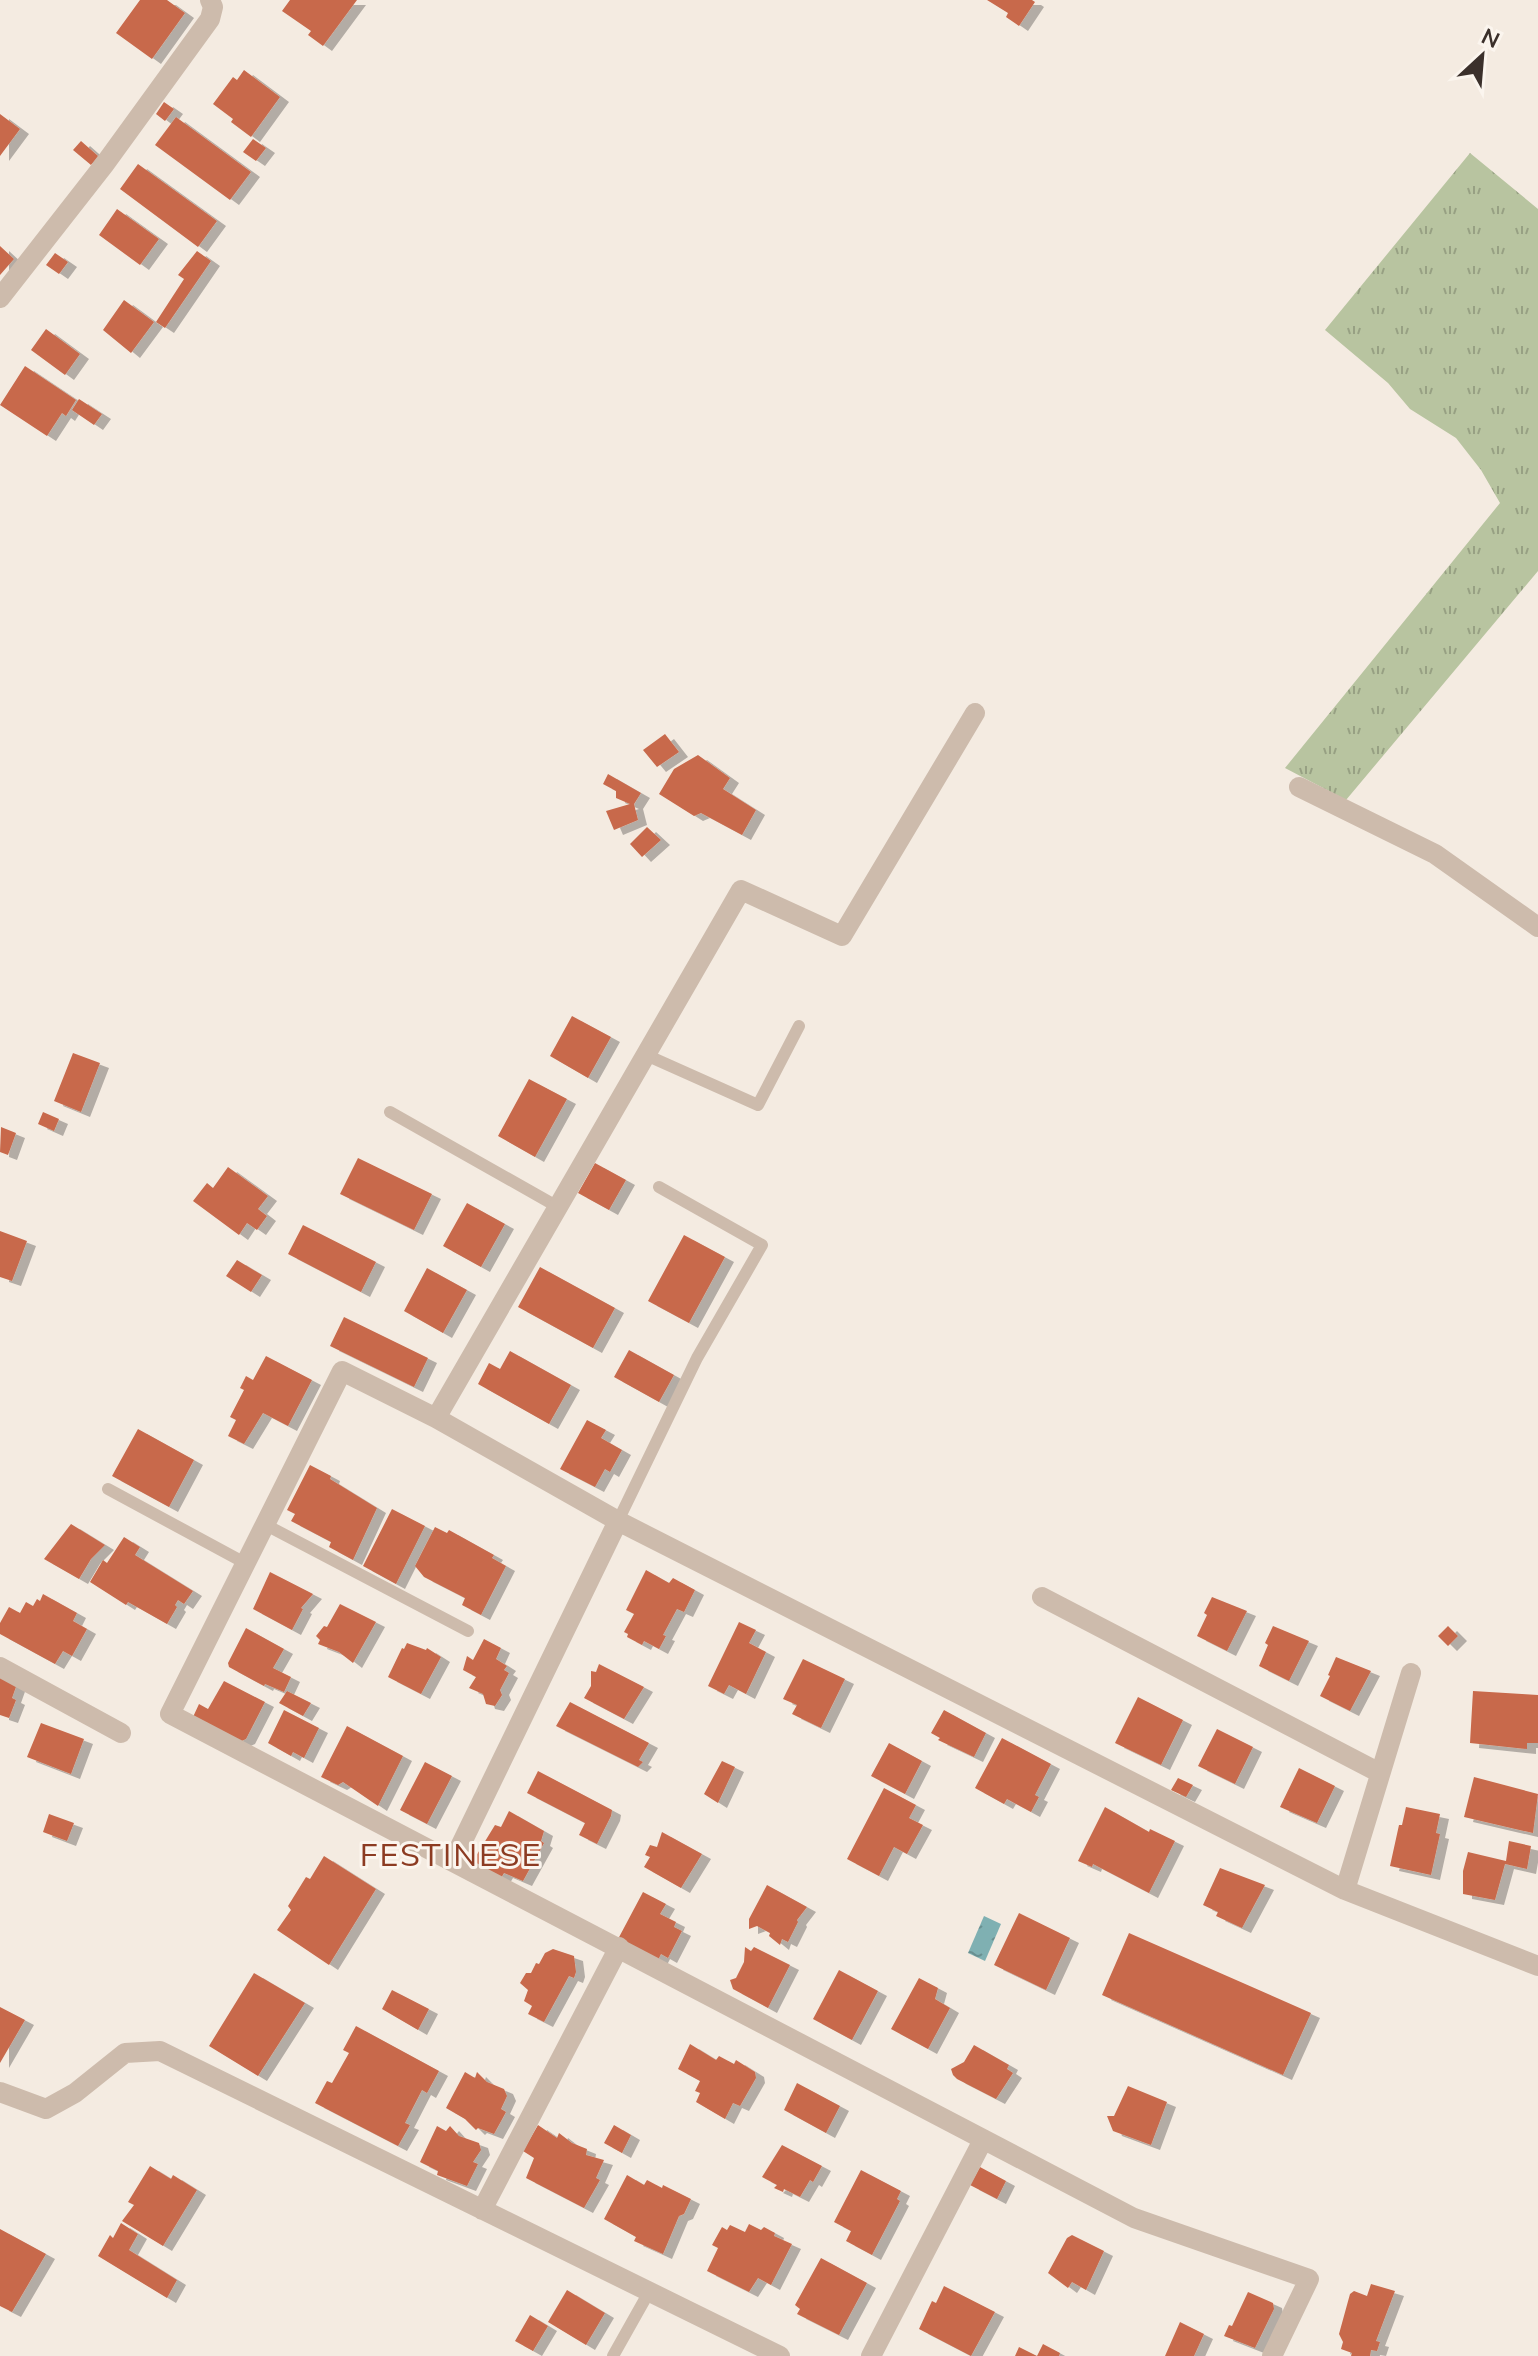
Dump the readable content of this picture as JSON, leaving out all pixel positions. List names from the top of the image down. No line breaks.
{"districts":["FESTINESE"],"north":"top right"}
